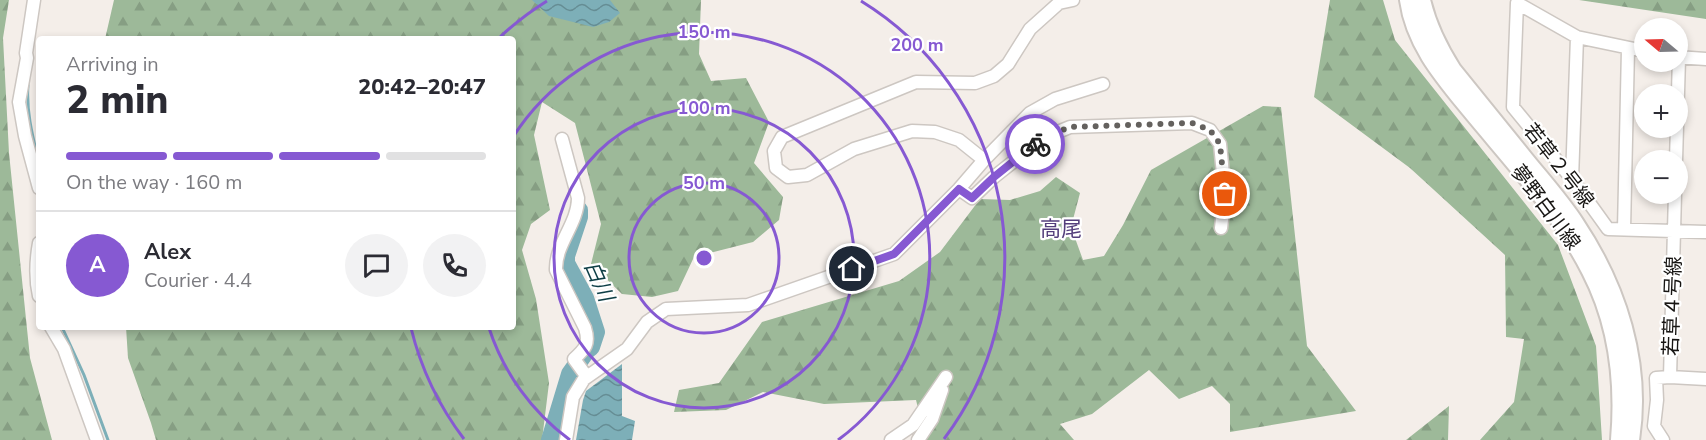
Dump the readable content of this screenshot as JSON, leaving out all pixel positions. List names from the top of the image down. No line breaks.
{"streets":{"street":["若草２号線","夢野白川線","若草４号線"]},"crossings":[["若草２号線","若草４号線"]],"districts":["高尾"],"water":["白川"],"north":"left","page":{"map_buttons":["+","−"],"heading":["2 min","Arriving in","20:42–20:47"],"panel":["Alex","Courier · 4.4"],"bar":"On the way · 160 m","round":"A"},"rings":["150 m","200 m","100 m","50 m"]}
